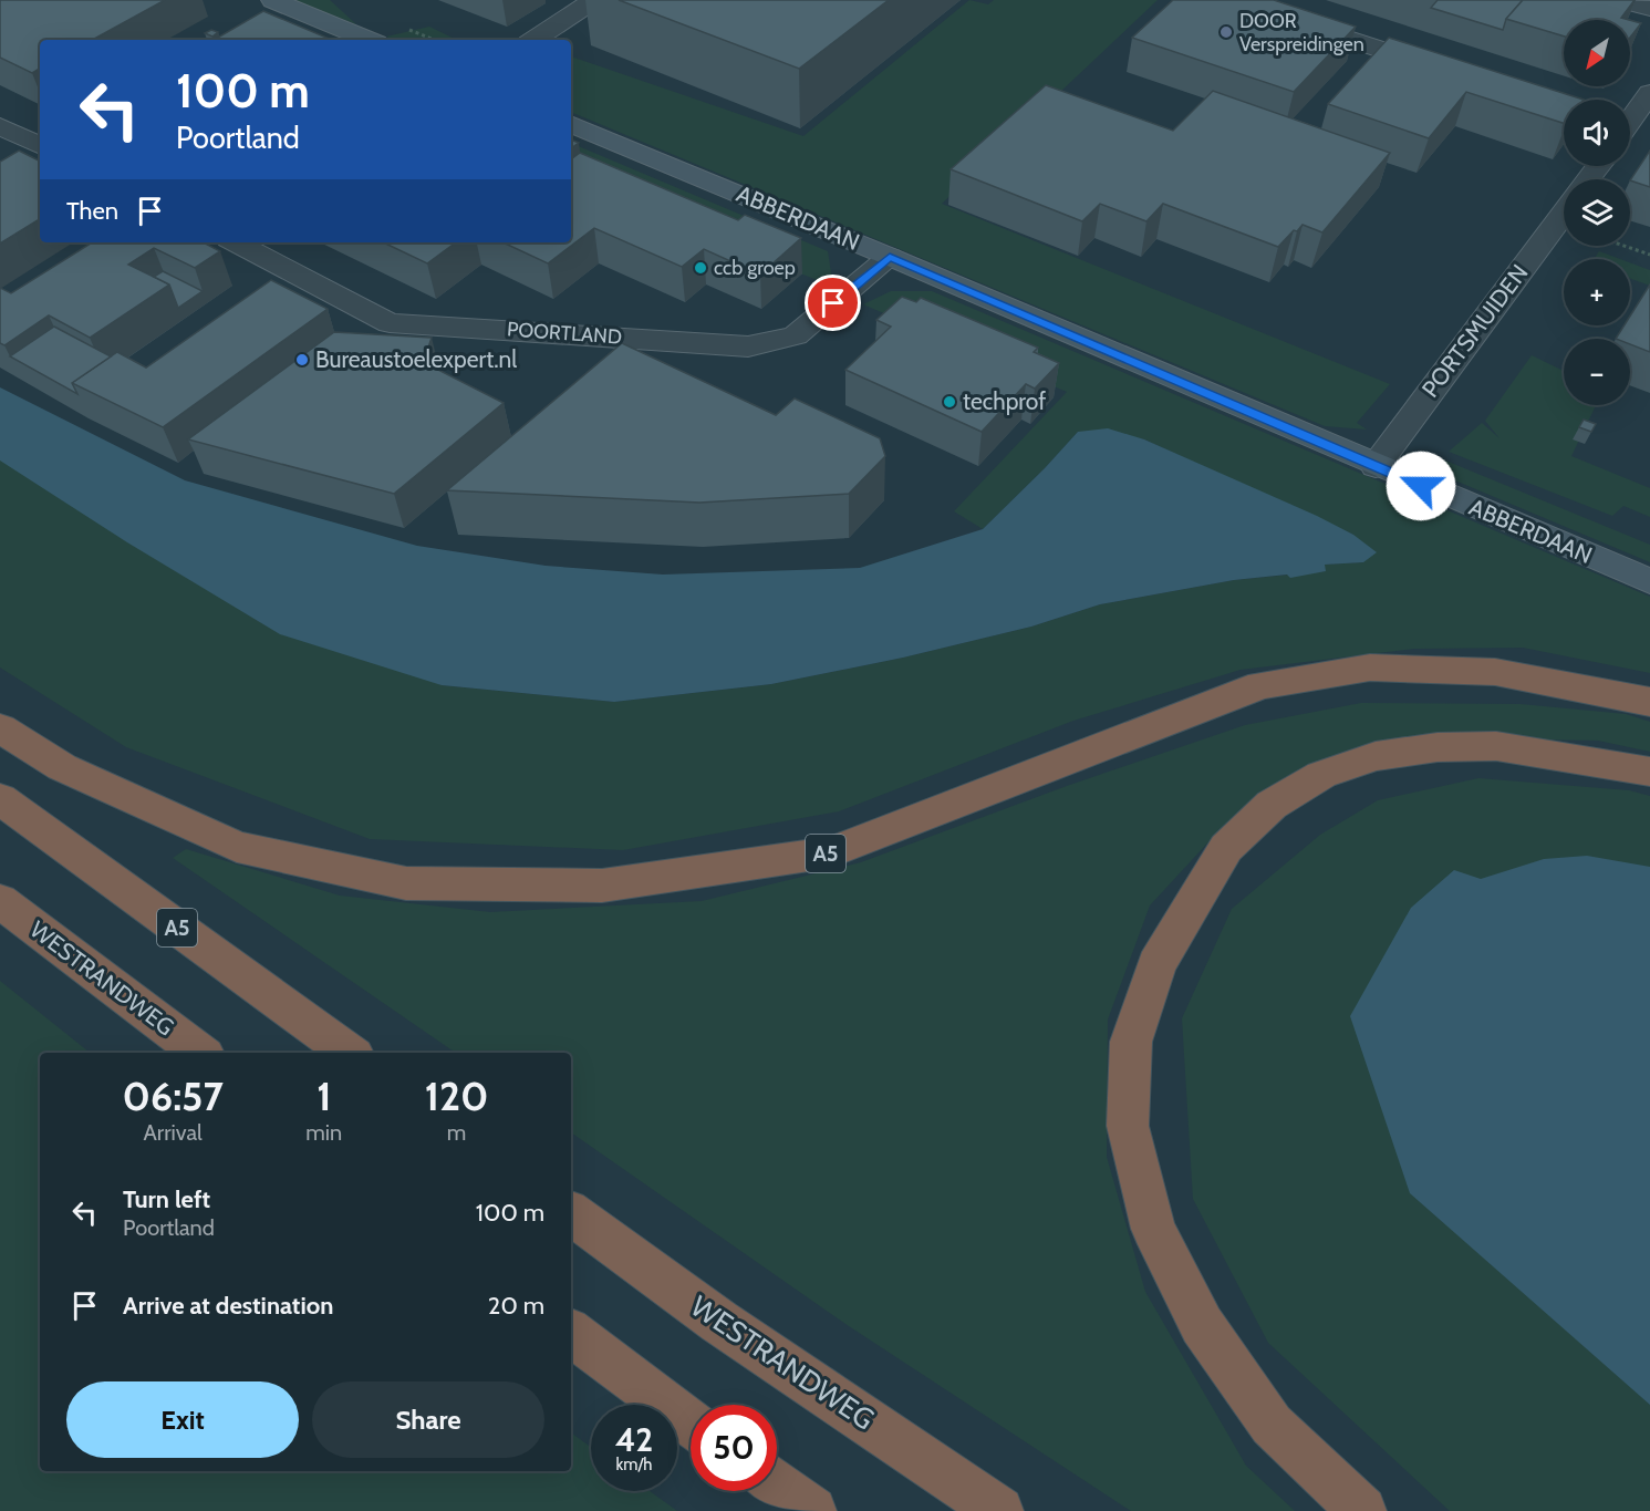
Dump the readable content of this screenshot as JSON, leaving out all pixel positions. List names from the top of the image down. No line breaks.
{"streets":{"highway":["A5","WESTRANDWEG"],"main road":["ABBERDAAN"],"street":["PORTSMUIDEN","POORTLAND"]},"crossings":[["ABBERDAAN","PORTSMUIDEN"],["ABBERDAAN","POORTLAND"]],"places":["DOOR Verspreidingen","ccb groep","Bureaustoelexpert.nl","techprof"],"north":"bottom left","page":{"map_buttons":["+","−"],"turn":["100 m","Poortland"],"then":"Then","eta":["06:57","Arrival","1","min","120","m"],"list":[{"name":"Turn left","note":"Poortland","value":"100 m"},{"name":"Arrive at destination","value":"20 m"}],"buttons":["Exit","Share"],"speed":"42 km/h","limit":"50"}}
